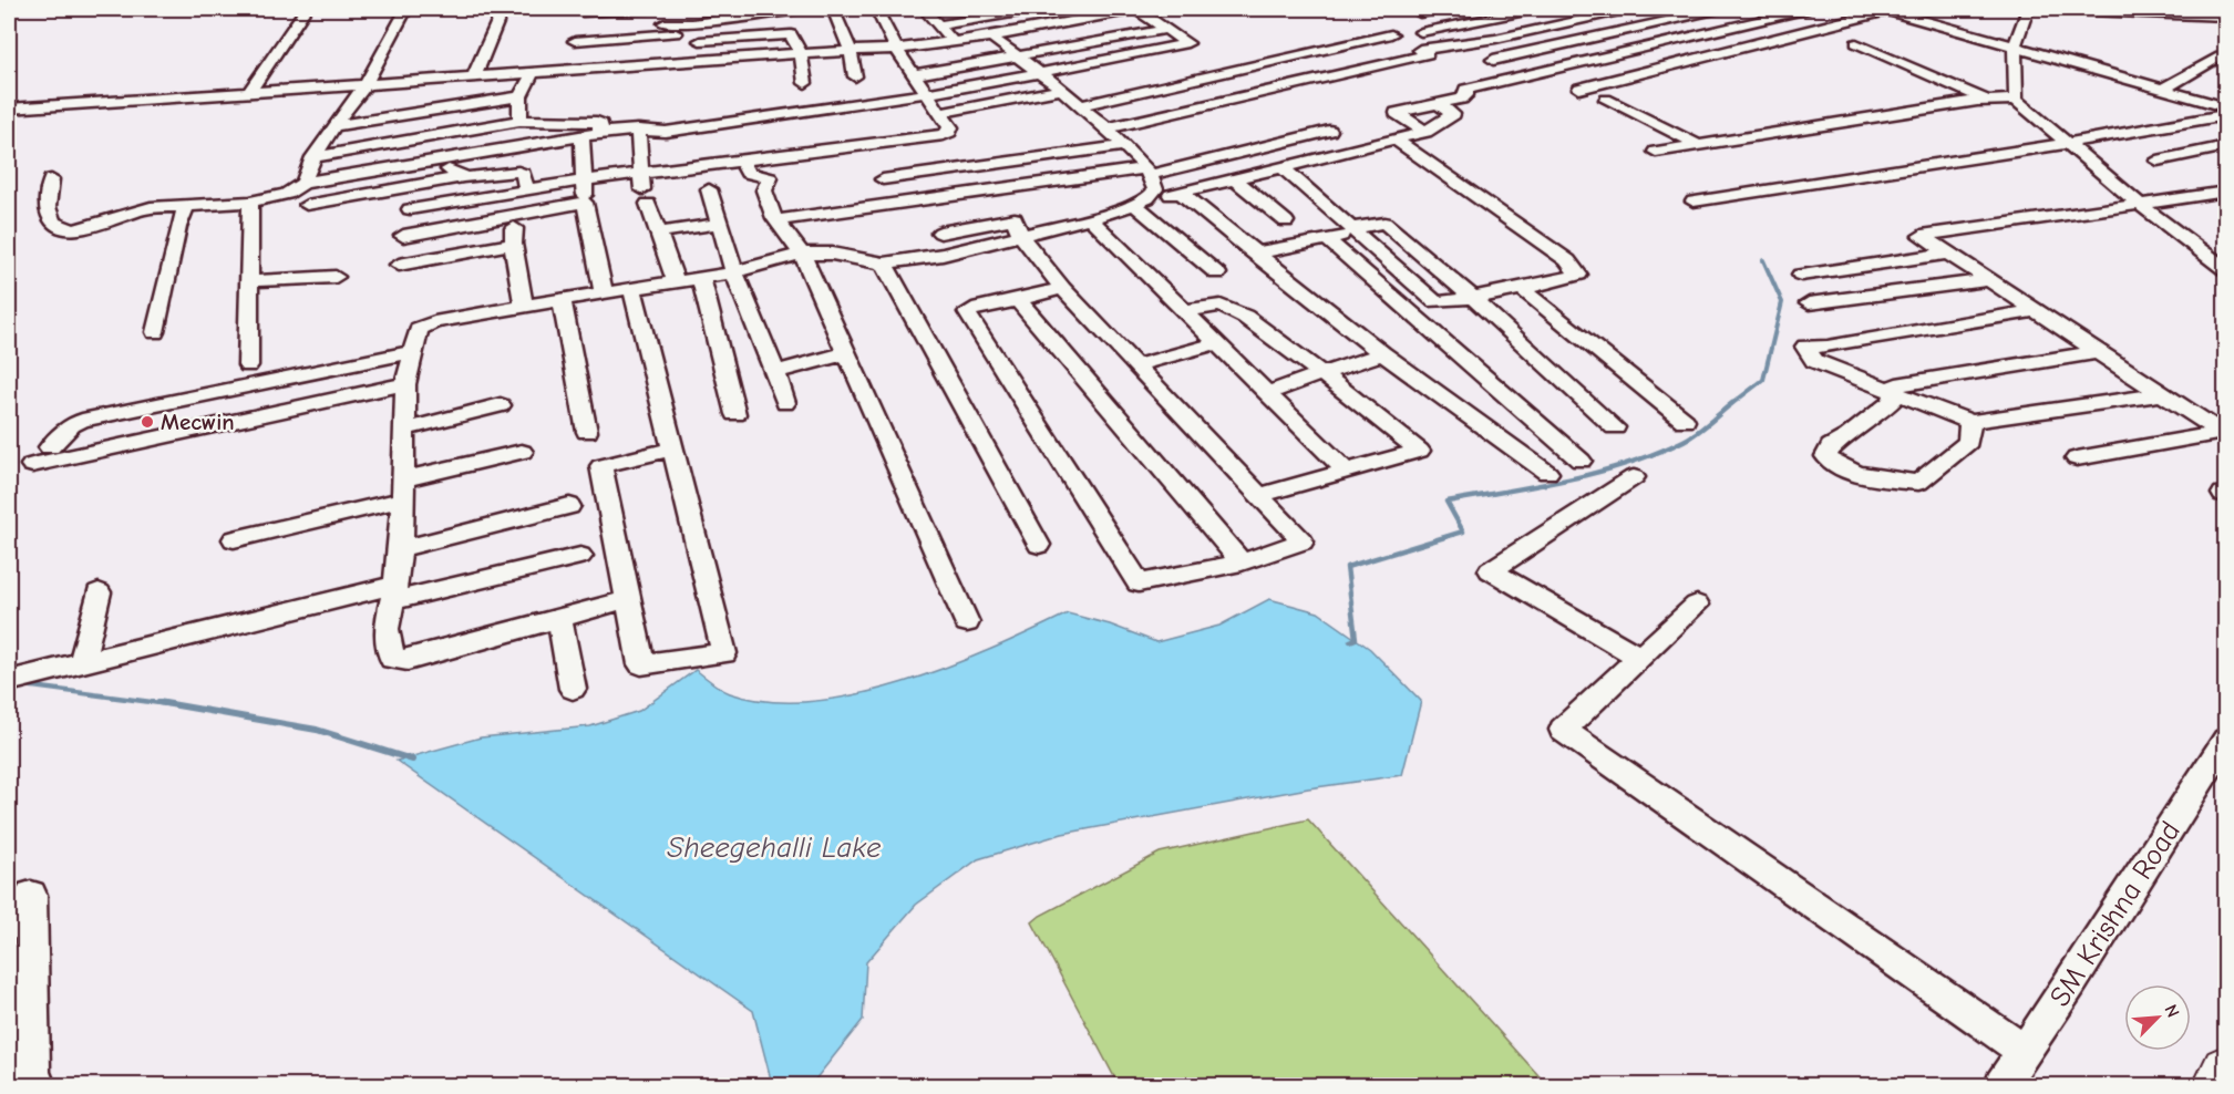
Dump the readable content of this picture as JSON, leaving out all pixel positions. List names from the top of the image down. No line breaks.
{"streets":{"street":["SM Krishna Road"]},"water":["Sheegehalli Lake"],"places":["Mecwin"],"north":"top right"}
